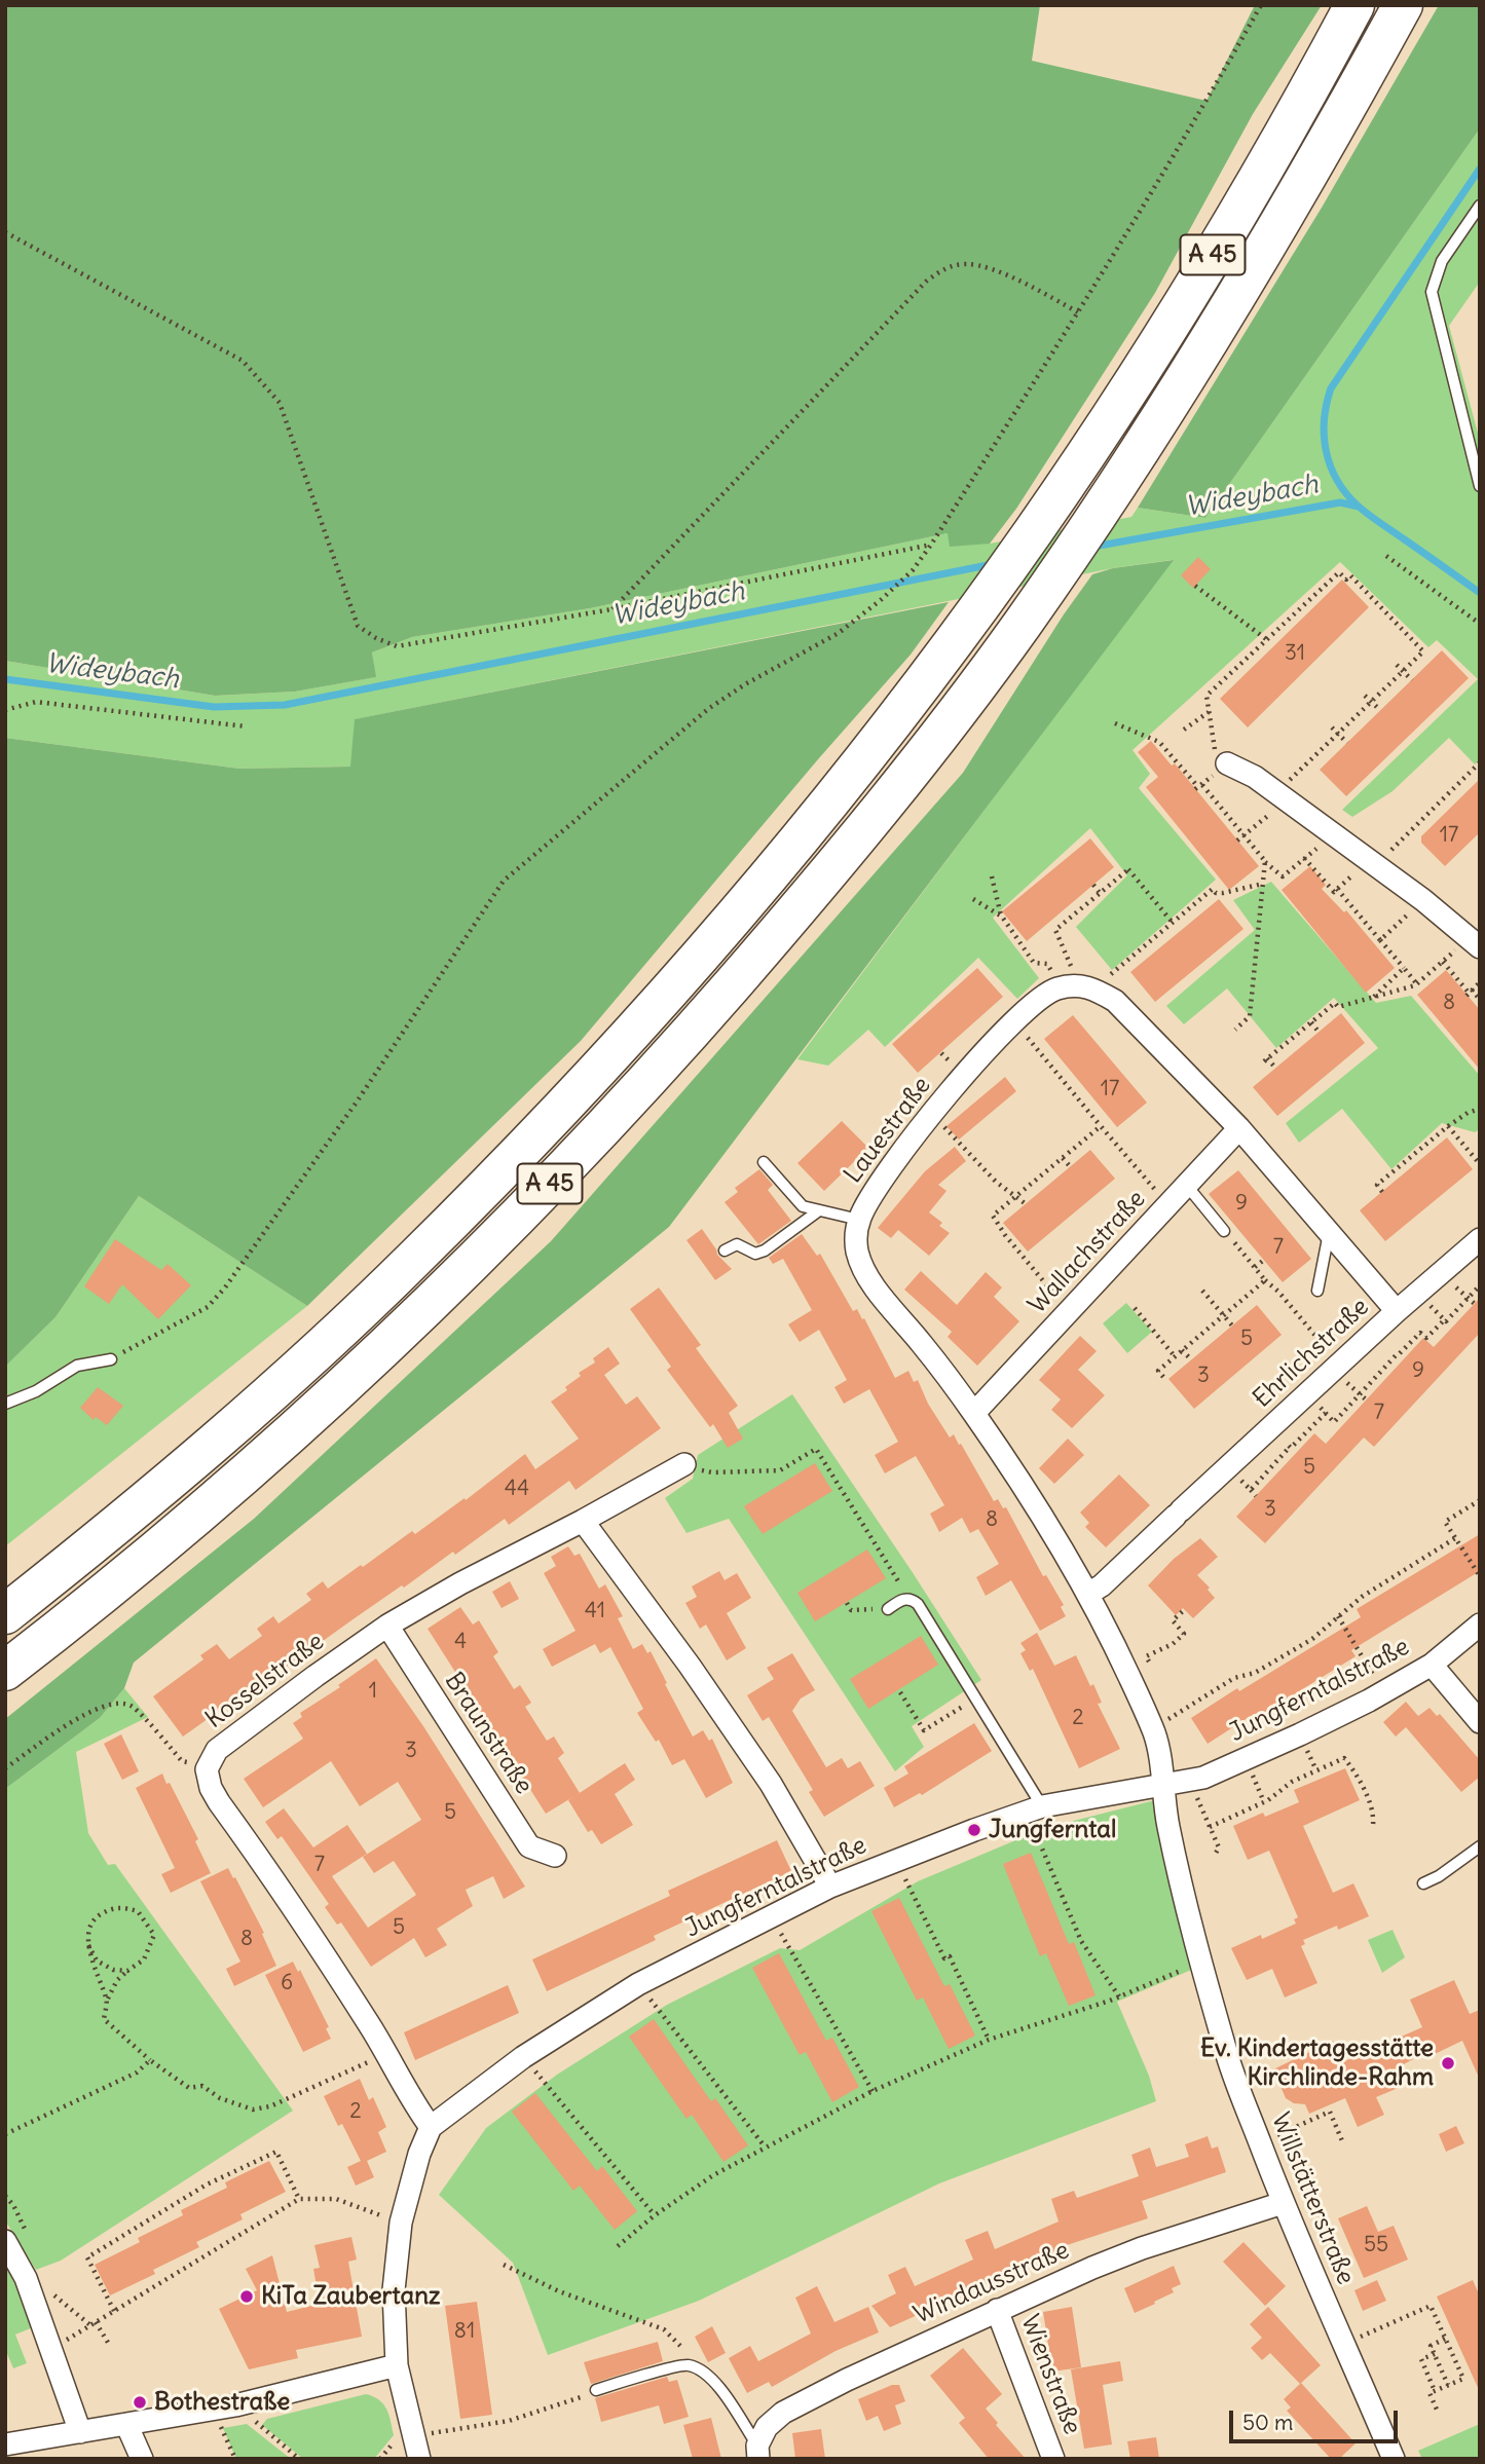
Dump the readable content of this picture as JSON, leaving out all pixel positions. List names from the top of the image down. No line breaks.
{"streets":{"highway":["A 45"],"street":["Lauestraße","Wallachstraße","Ehrlichstraße","Kosselstraße","Jungferntalstraße","Braunstraße","Willstätterstraße","Windausstraße","Wienstraße"]},"crossings":[["Lauestraße","Wallachstraße"],["Lauestraße","Ehrlichstraße"],["Lauestraße","Jungferntalstraße"],["Lauestraße","Willstätterstraße"],["Kosselstraße","Jungferntalstraße"],["Kosselstraße","Braunstraße"],["Jungferntalstraße","Willstätterstraße"],["Willstätterstraße","Windausstraße"],["Windausstraße","Wienstraße"]],"water":["Wideybach"],"places":["Jungferntal","Ev. Kindertagesstätte Kirchlinde-Rahm","KiTa Zaubertanz","Bothestraße"],"house_numbers":["31","17","8","17","9","7","5","9","3","7","5","44","3","8","41","4","1","2","3","5","7","5","8","6","2","55","81"],"scale_bar":"50 m"}
